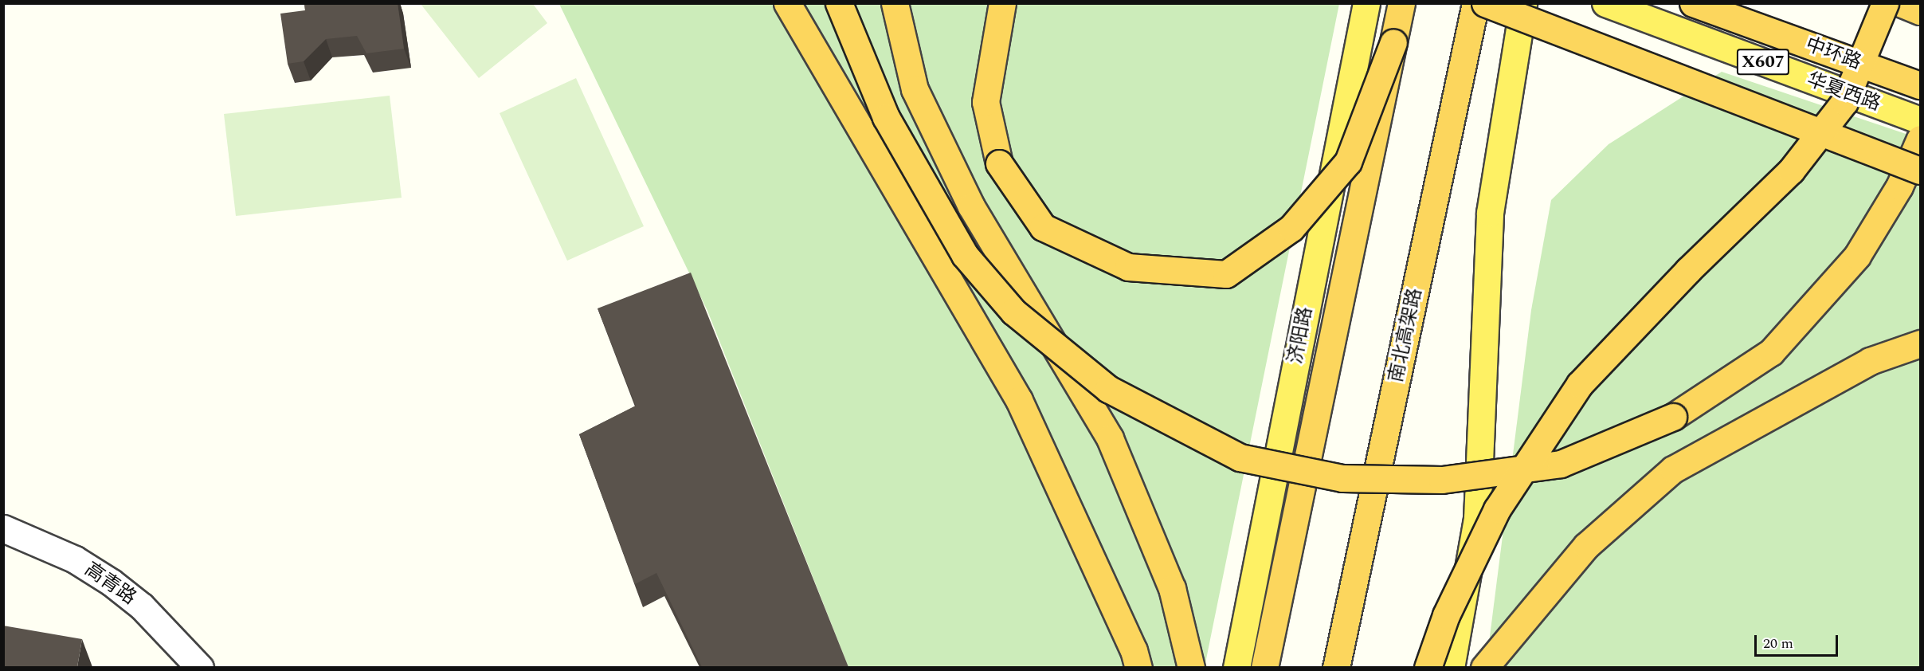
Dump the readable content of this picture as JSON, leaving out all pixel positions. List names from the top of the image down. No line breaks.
{"streets":{"highway":["中环路","南北高架路"],"main road":["X607","华夏西路","济阳路"],"street":["高青路"]},"scale_bar":"20 m"}
